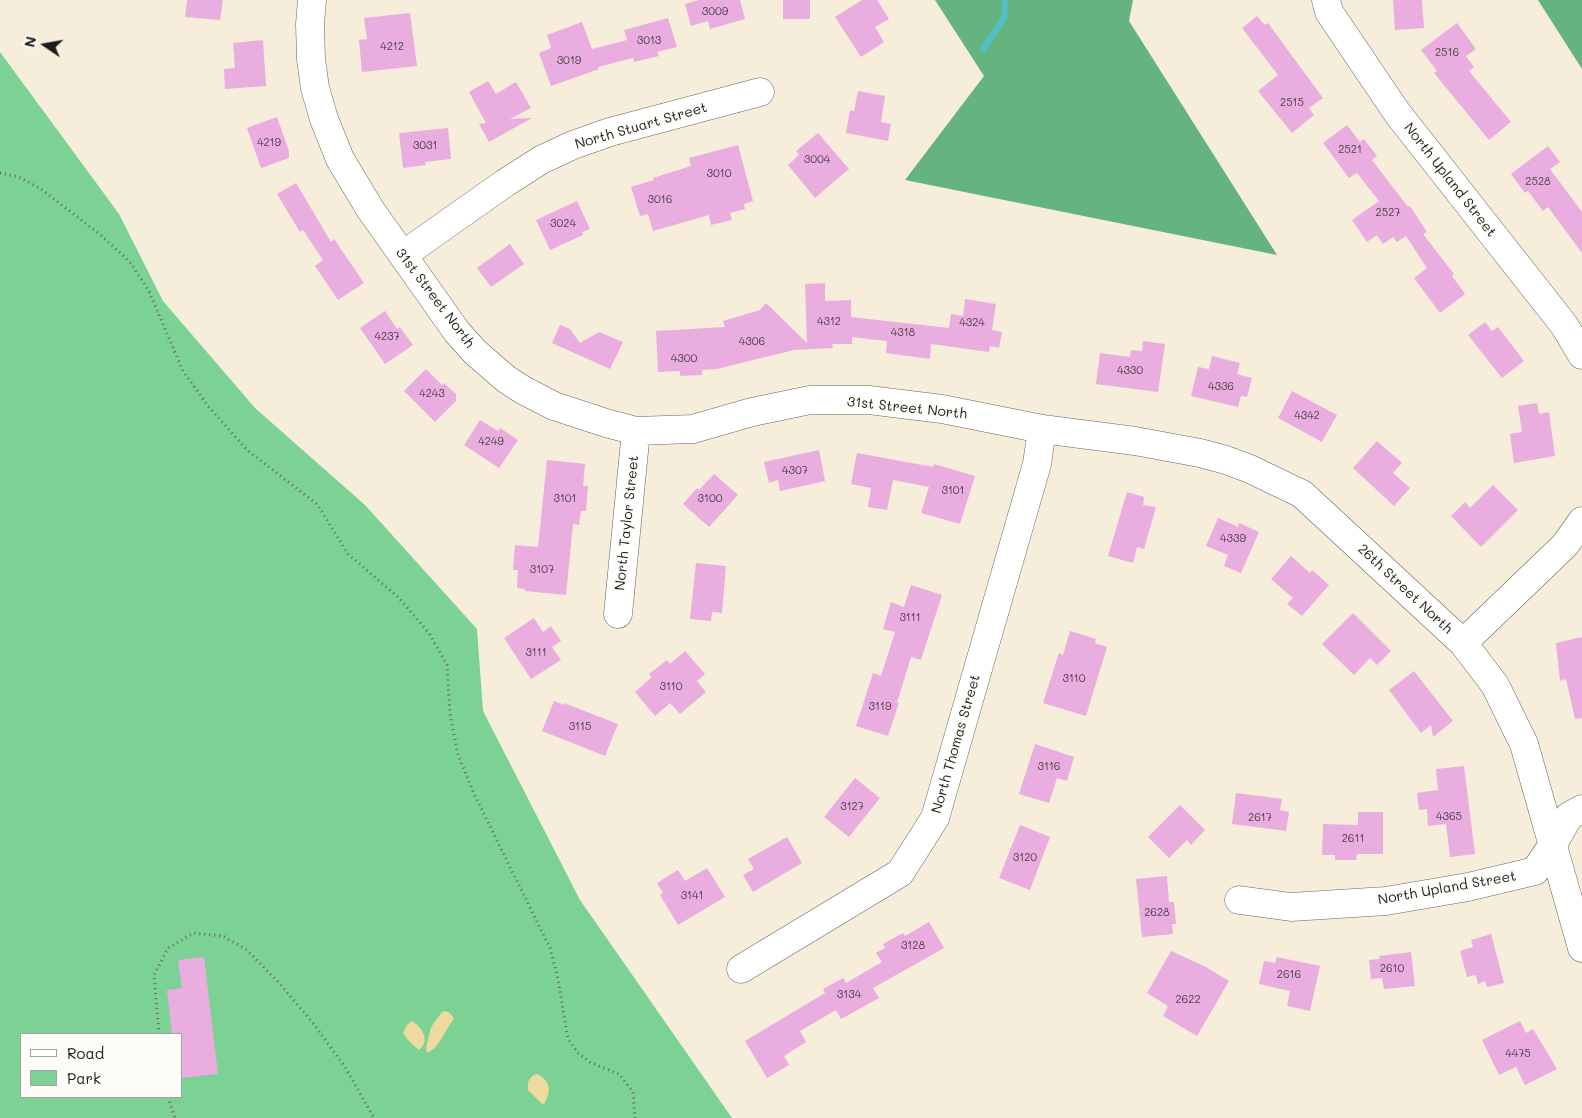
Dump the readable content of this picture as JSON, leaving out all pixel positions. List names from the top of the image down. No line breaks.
{"streets":{"street":["North Stuart Street","North Upland Street","31st Street North","North Taylor Street","26th Street North","North Thomas Street"]},"crossings":[["North Stuart Street","31st Street North"],["North Upland Street","26th Street North"],["31st Street North","North Taylor Street"],["31st Street North","26th Street North"],["31st Street North","North Thomas Street"],["26th Street North","North Thomas Street"]],"house_numbers":["3009","3013","4212","2516","3019","2515","4219","3031","2521","3004","3010","2528","3016","2527","3024","4312","4324","4318","4237","4306","4300","4330","4336","4243","4342","4249","4307","3101","3101","3100","4339","3107","3111","3111","3110","3110","3119","3115","3116","3127","4365","2617","2611","3120","3141","2628","3128","2610","2616","3134","2622","4475"],"legend":["Road","Park"],"north":"left"}
